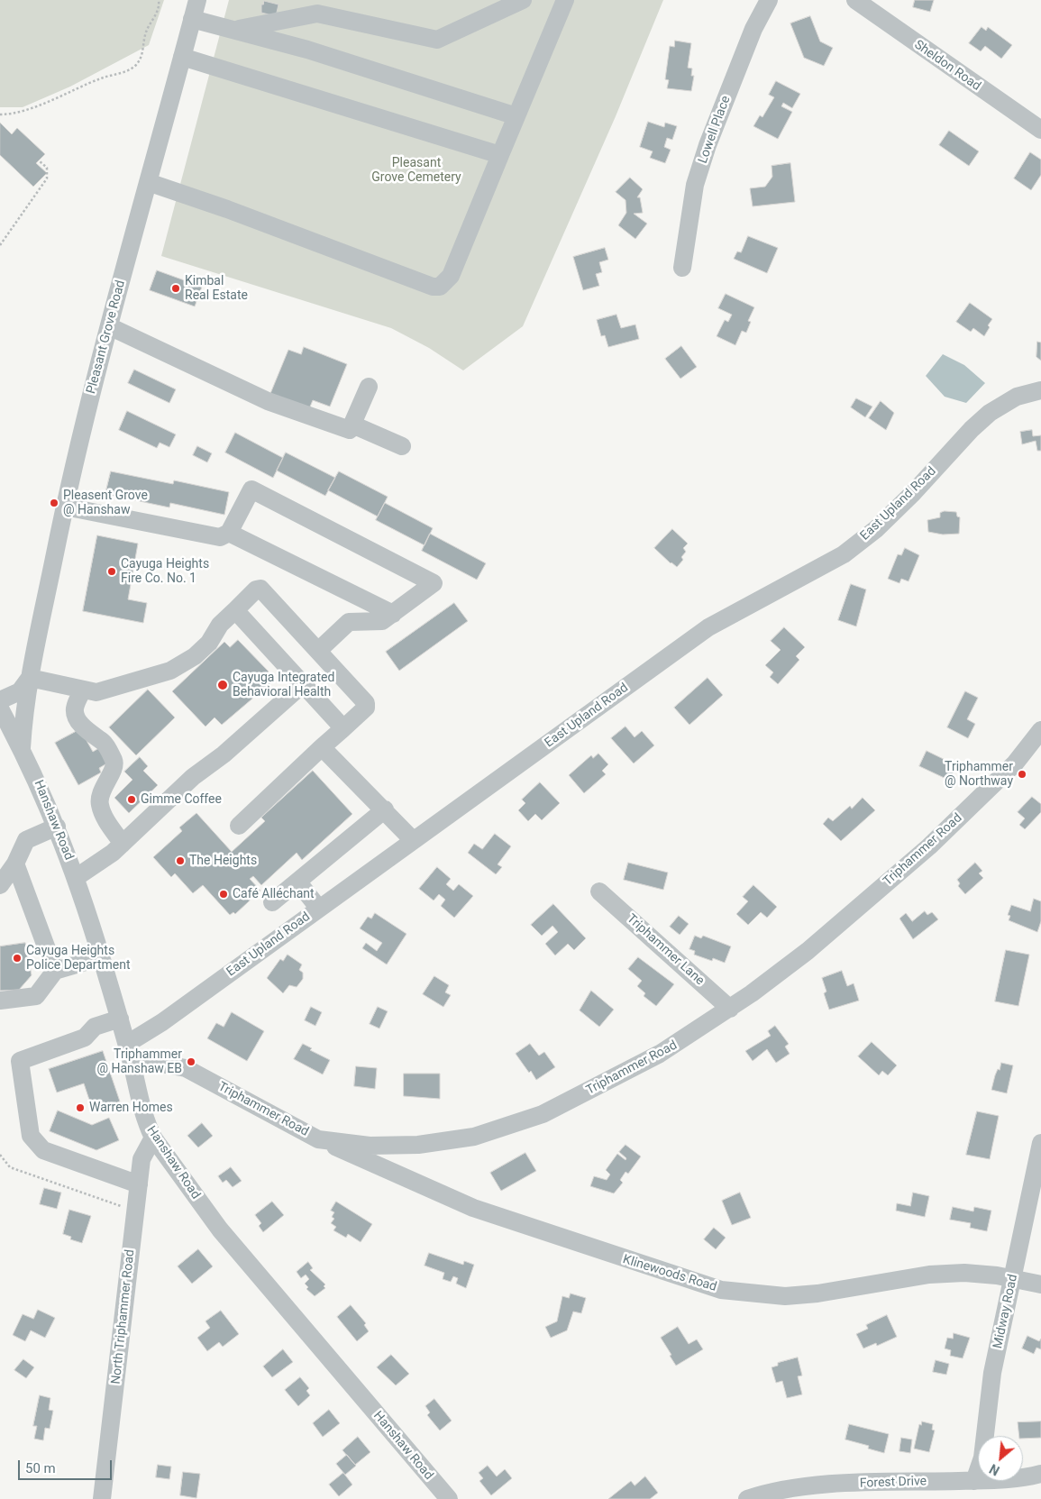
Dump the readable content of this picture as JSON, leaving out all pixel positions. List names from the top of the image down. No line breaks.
{"streets":{"street":["Sheldon Road","Lowell Place","Pleasant Grove Road","East Upland Road","Hanshaw Road","Triphammer Road","Triphammer Lane","Klinewoods Road","Midway Road","North Triphammer Road","Forest Drive"]},"crossings":[["Pleasant Grove Road","Hanshaw Road"],["East Upland Road","Hanshaw Road"],["Hanshaw Road","Triphammer Road"],["Hanshaw Road","North Triphammer Road"],["Triphammer Road","Triphammer Lane"],["Triphammer Road","Klinewoods Road"],["Klinewoods Road","Midway Road"],["Midway Road","Forest Drive"]],"parks":["Pleasant Grove Cemetery"],"places":["Kimbal Real Estate","Pleasent Grove @ Hanshaw","Cayuga Heights Fire Co. No. 1","Cayuga Integrated Behavioral Health","Triphammer @ Northway","Gimme Coffee","The Heights","Café Alléchant","Cayuga Heights Police Department","Triphammer @ Hanshaw EB","Warren Homes"],"scale_bar":"50 m","north":"bottom left"}
